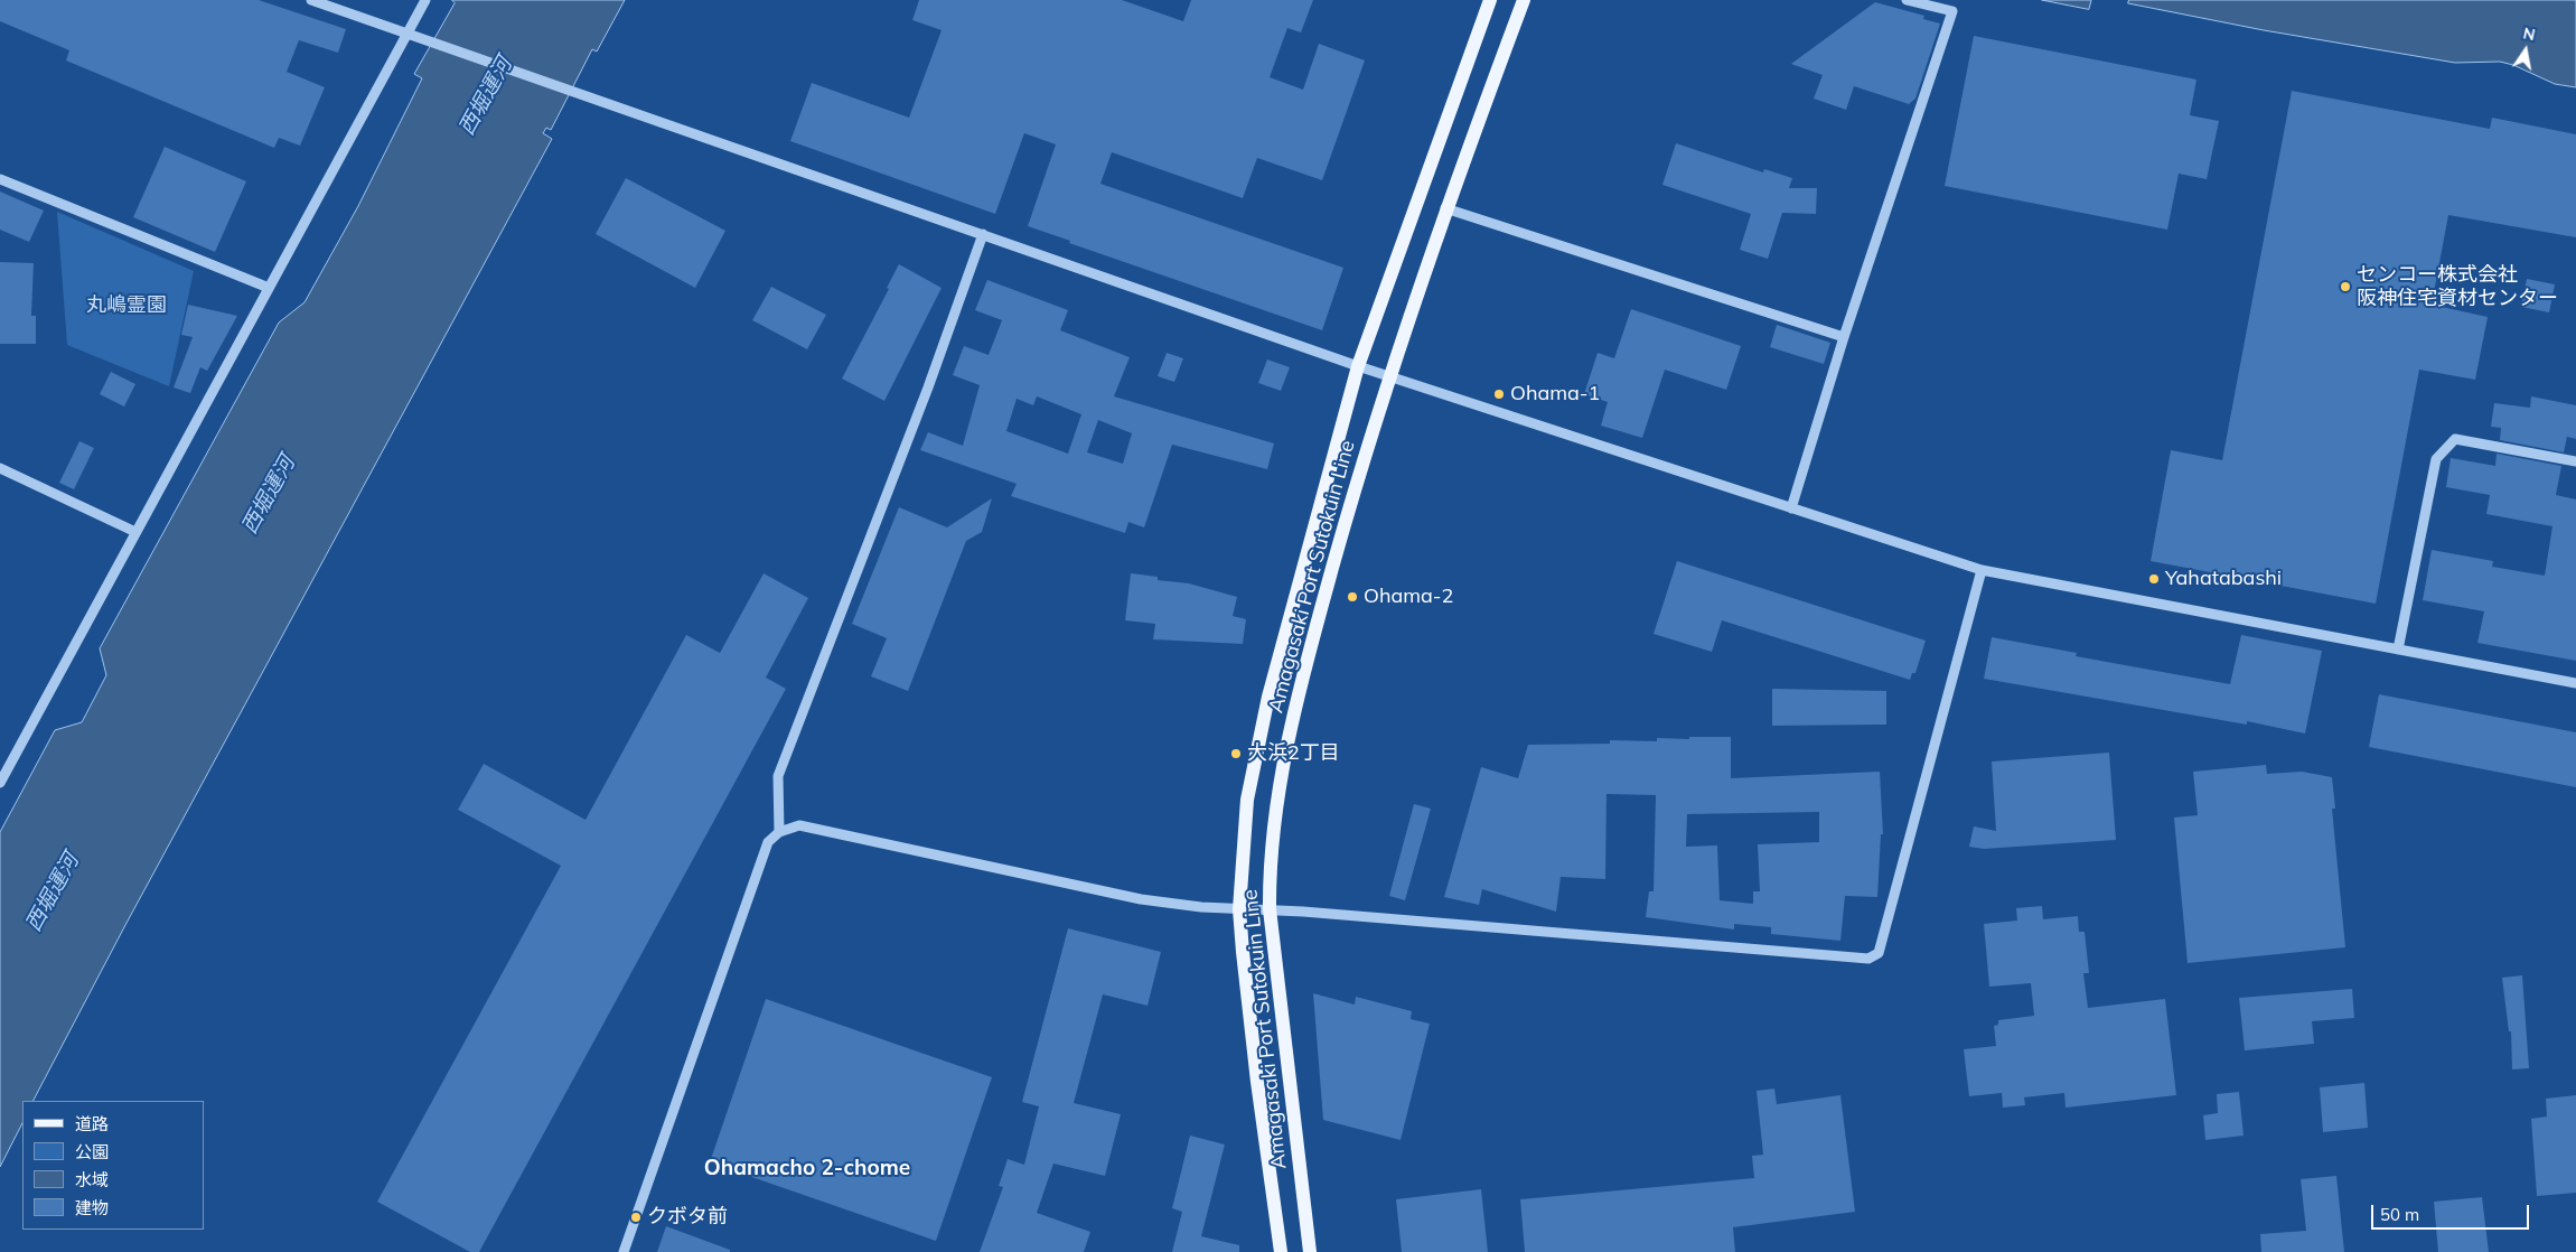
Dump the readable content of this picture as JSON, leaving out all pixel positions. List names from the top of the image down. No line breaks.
{"streets":{"main road":["Amagasaki Port Sutokuin Line"]},"districts":["Ohamacho 2-chome"],"water":["西堀運河"],"parks":["丸嶋霊園"],"places":["センコー株式会社 阪神住宅資材センター","Ohama-1","Yahatabashi","Ohama-2","大浜2丁目","クボタ前"],"legend":["道路","公園","水域","建物"],"scale_bar":"50 m","north":"top"}
